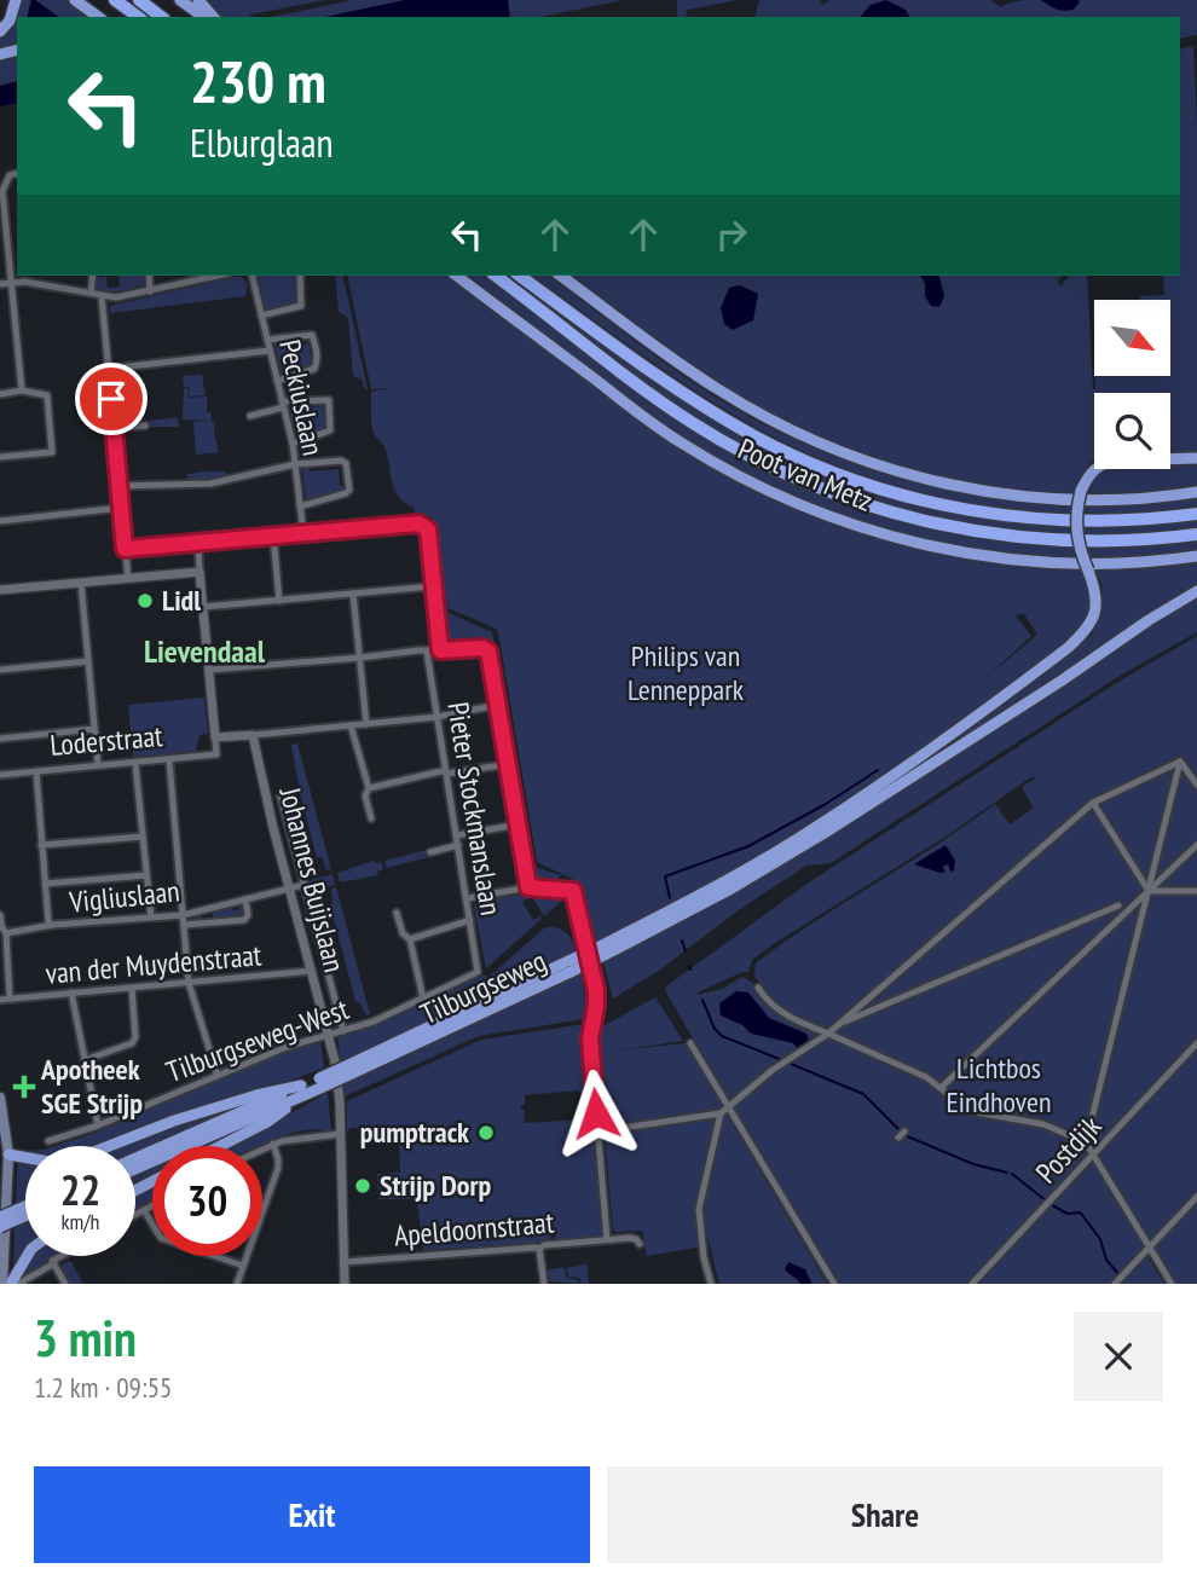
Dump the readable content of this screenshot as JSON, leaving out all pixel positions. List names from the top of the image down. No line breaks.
{"streets":{"highway":["Poot van Metz","Tilburgseweg"],"street":["Peckiuslaan","Loderstraat","Pieter Stockmanslaan","Johannes Buijslaan","Vigliuslaan","van der Muydenstraat","Tilburgseweg-West","Postdijk","Apeldoornstraat"]},"crossings":[["Pieter Stockmanslaan","Tilburgseweg-West"],["Johannes Buijslaan","Vigliuslaan"],["Johannes Buijslaan","van der Muydenstraat"],["Johannes Buijslaan","Tilburgseweg-West"]],"districts":["Lievendaal"],"parks":["Philips van Lenneppark","Lichtbos Eindhoven"],"places":{"other":["Lidl","pumptrack","Strijp Dorp"],"health":["Apotheek SGE Strijp"]},"north":"bottom right","page":{"turn":["230 m","Elburglaan"],"speed":"22 km/h","limit":"30","heading":["3 min","1.2 km · 09:55"],"buttons":["Exit","Share"]}}
